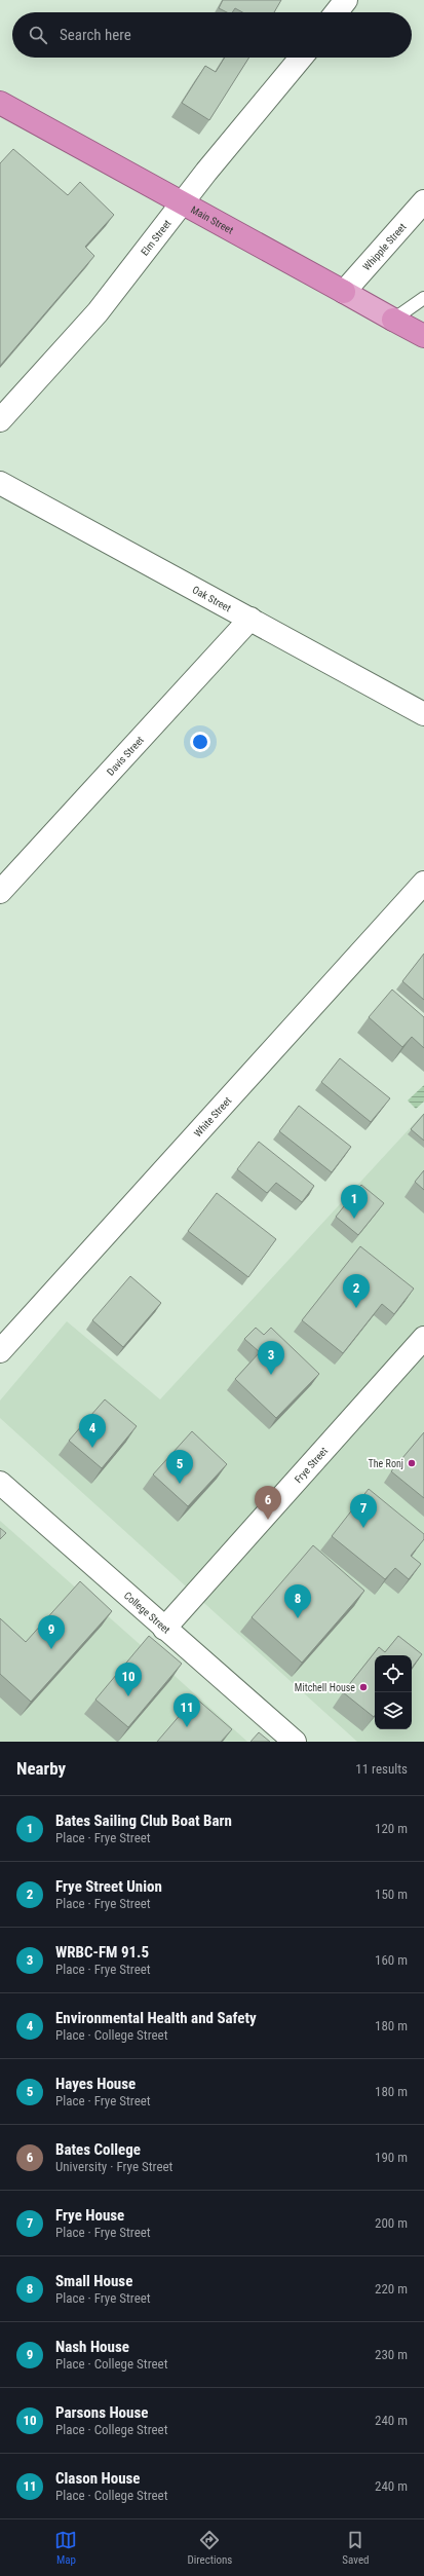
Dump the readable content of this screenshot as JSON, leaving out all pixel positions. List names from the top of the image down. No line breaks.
{"streets":{"highway":["Main Street"],"street":["Elm Street","Whipple Street","Oak Street","Davis Street","White Street","Frye Street","College Street"]},"crossings":[["Main Street","Elm Street"],["Main Street","Whipple Street"],["Oak Street","Davis Street"],["Frye Street","College Street"]],"places":["The Ronj","Mitchell House"],"page":{"search":"Search here","pins":["1","2","3","4","5","6","7","8","9","10","11"],"heading":["Nearby","11 results"],"list":[{"mark":"1","name":"Bates Sailing Club Boat Barn","note":"Place · Frye Street","value":"120 m"},{"mark":"2","name":"Frye Street Union","note":"Place · Frye Street","value":"150 m"},{"mark":"3","name":"WRBC-FM 91.5","note":"Place · Frye Street","value":"160 m"},{"mark":"4","name":"Environmental Health and Safety","note":"Place · College Street","value":"180 m"},{"mark":"5","name":"Hayes House","note":"Place · Frye Street","value":"180 m"},{"mark":"6","name":"Bates College","note":"University · Frye Street","value":"190 m"},{"mark":"7","name":"Frye House","note":"Place · Frye Street","value":"200 m"},{"mark":"8","name":"Small House","note":"Place · Frye Street","value":"220 m"},{"mark":"9","name":"Nash House","note":"Place · College Street","value":"230 m"},{"mark":"10","name":"Parsons House","note":"Place · College Street","value":"240 m"},{"mark":"11","name":"Clason House","note":"Place · College Street","value":"240 m"}],"nav":["Map","Directions","Saved"]}}
